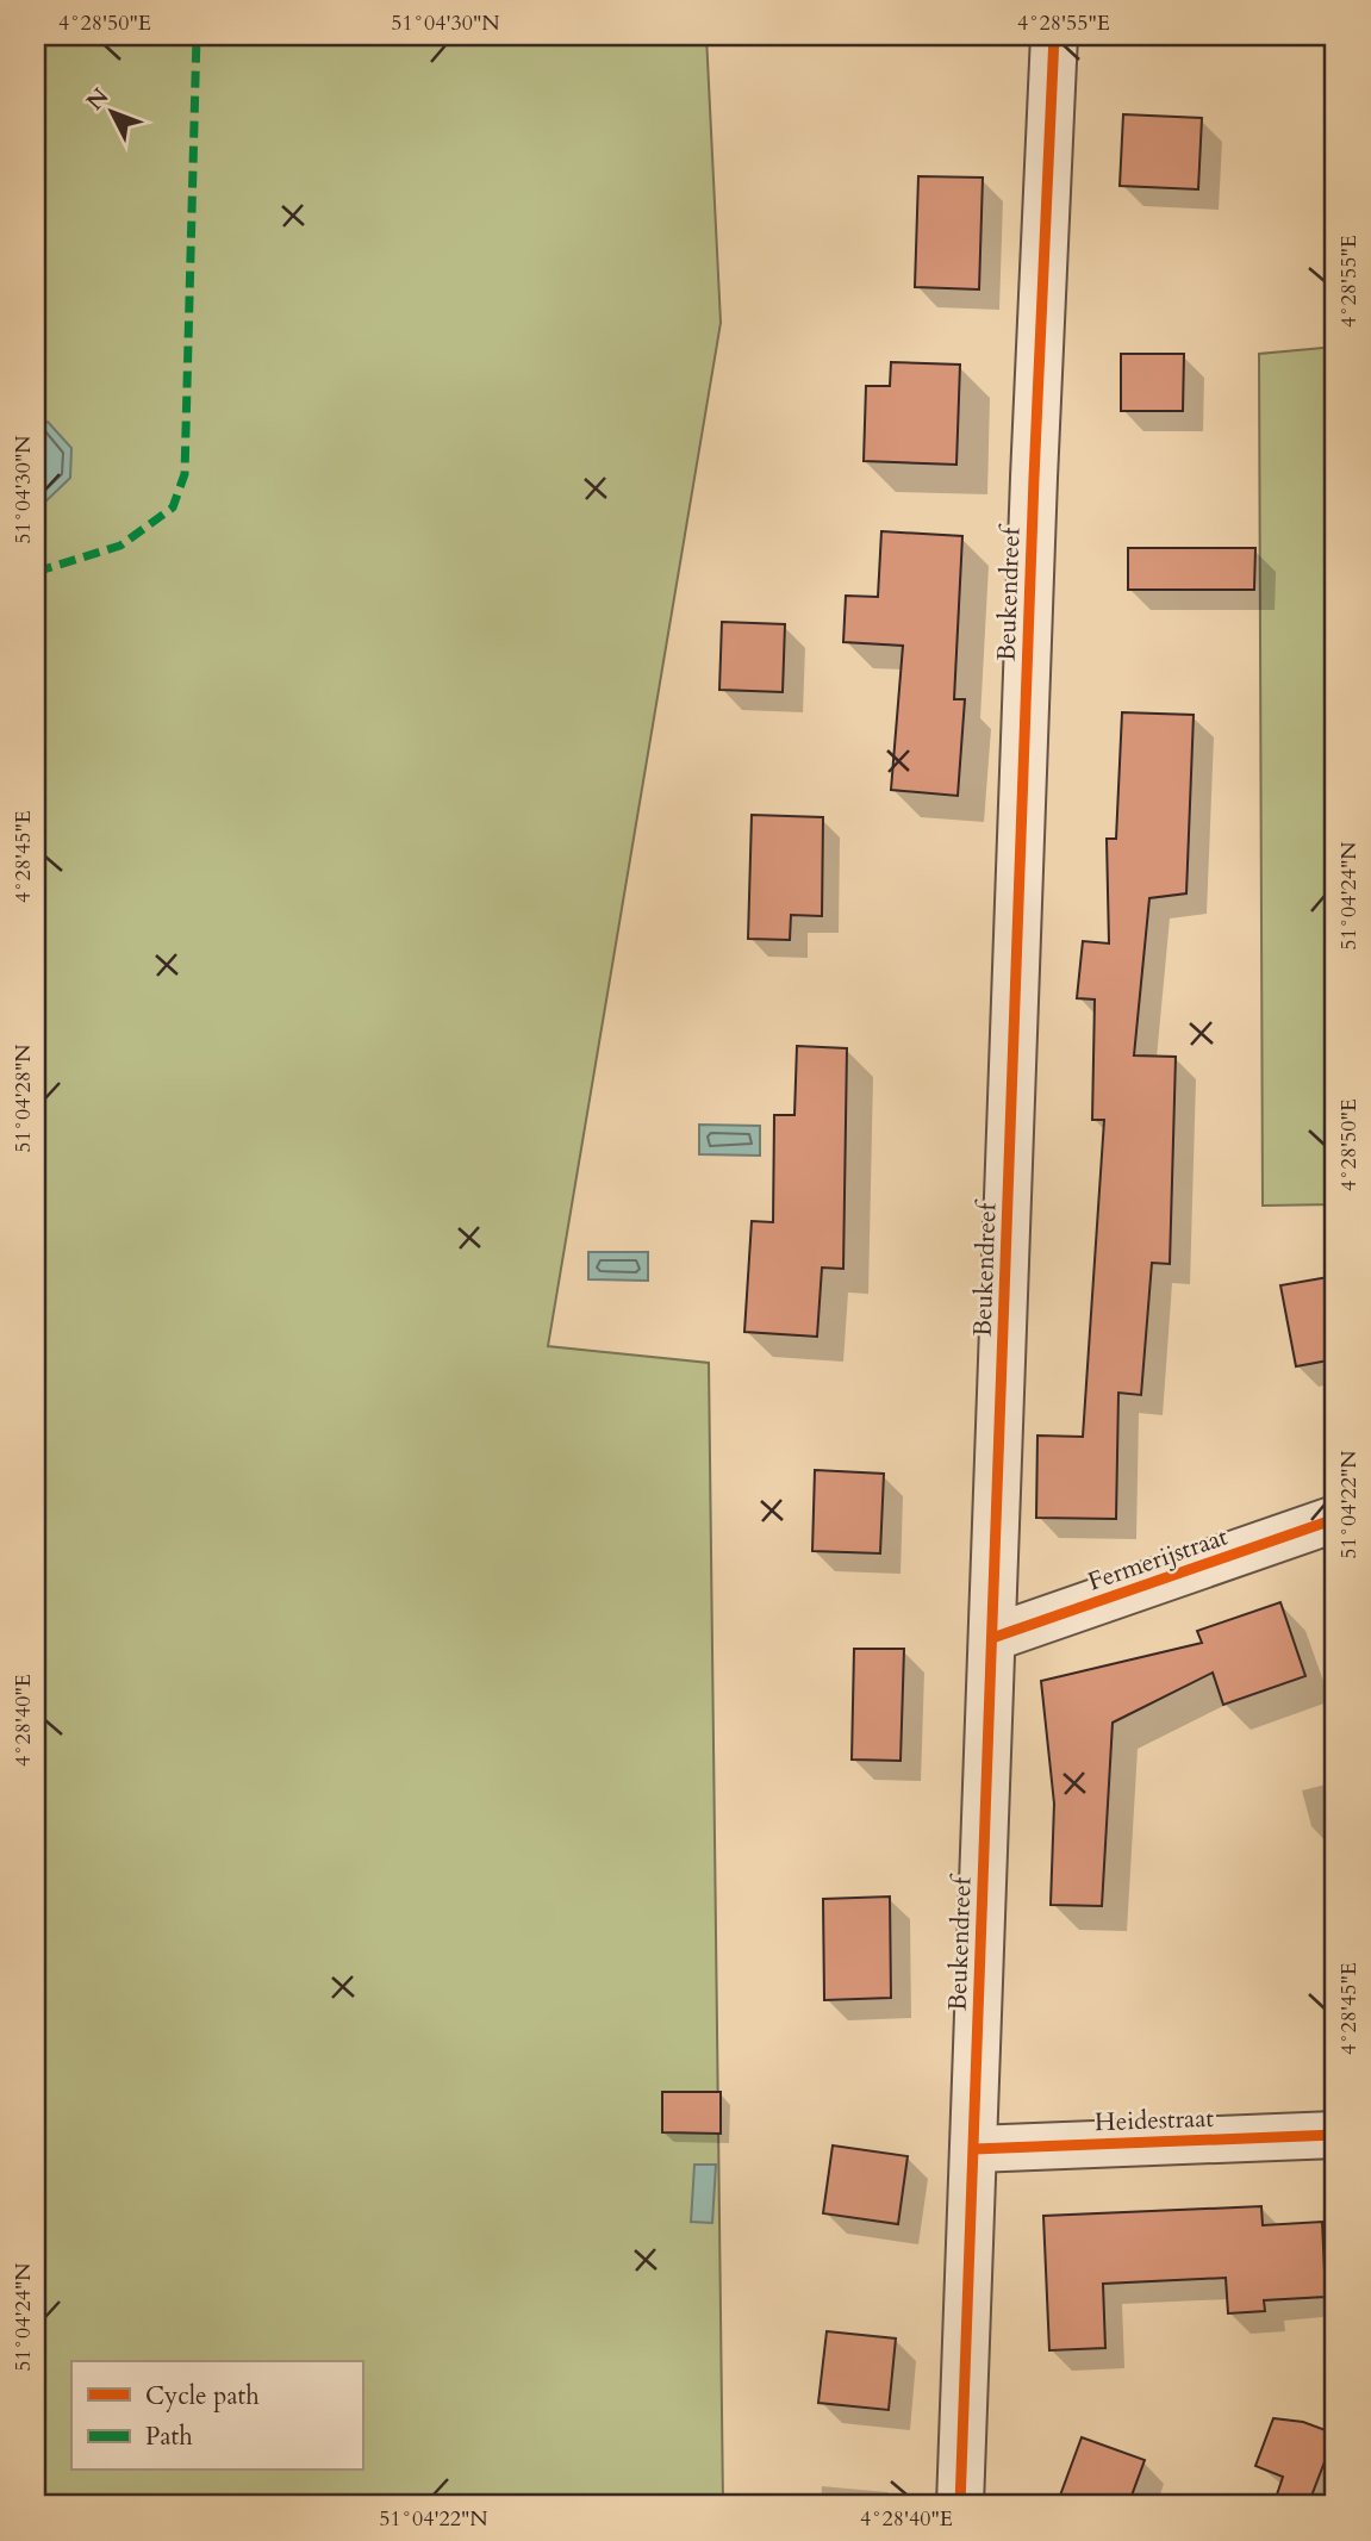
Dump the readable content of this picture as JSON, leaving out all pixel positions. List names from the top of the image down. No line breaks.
{"streets":{"street":["Beukendreef","Fermerijstraat","Heidestraat"]},"crossings":[["Beukendreef","Fermerijstraat"],["Beukendreef","Heidestraat"]],"legend":["Cycle path","Path"],"north":"top left","coordinates":["4°28'50\"E","51°04'30\"N","4°28'55\"E","4°28'45\"E","51°04'24\"N","51°04'28\"N","51°04'22\"N","4°28'40\"E"]}
